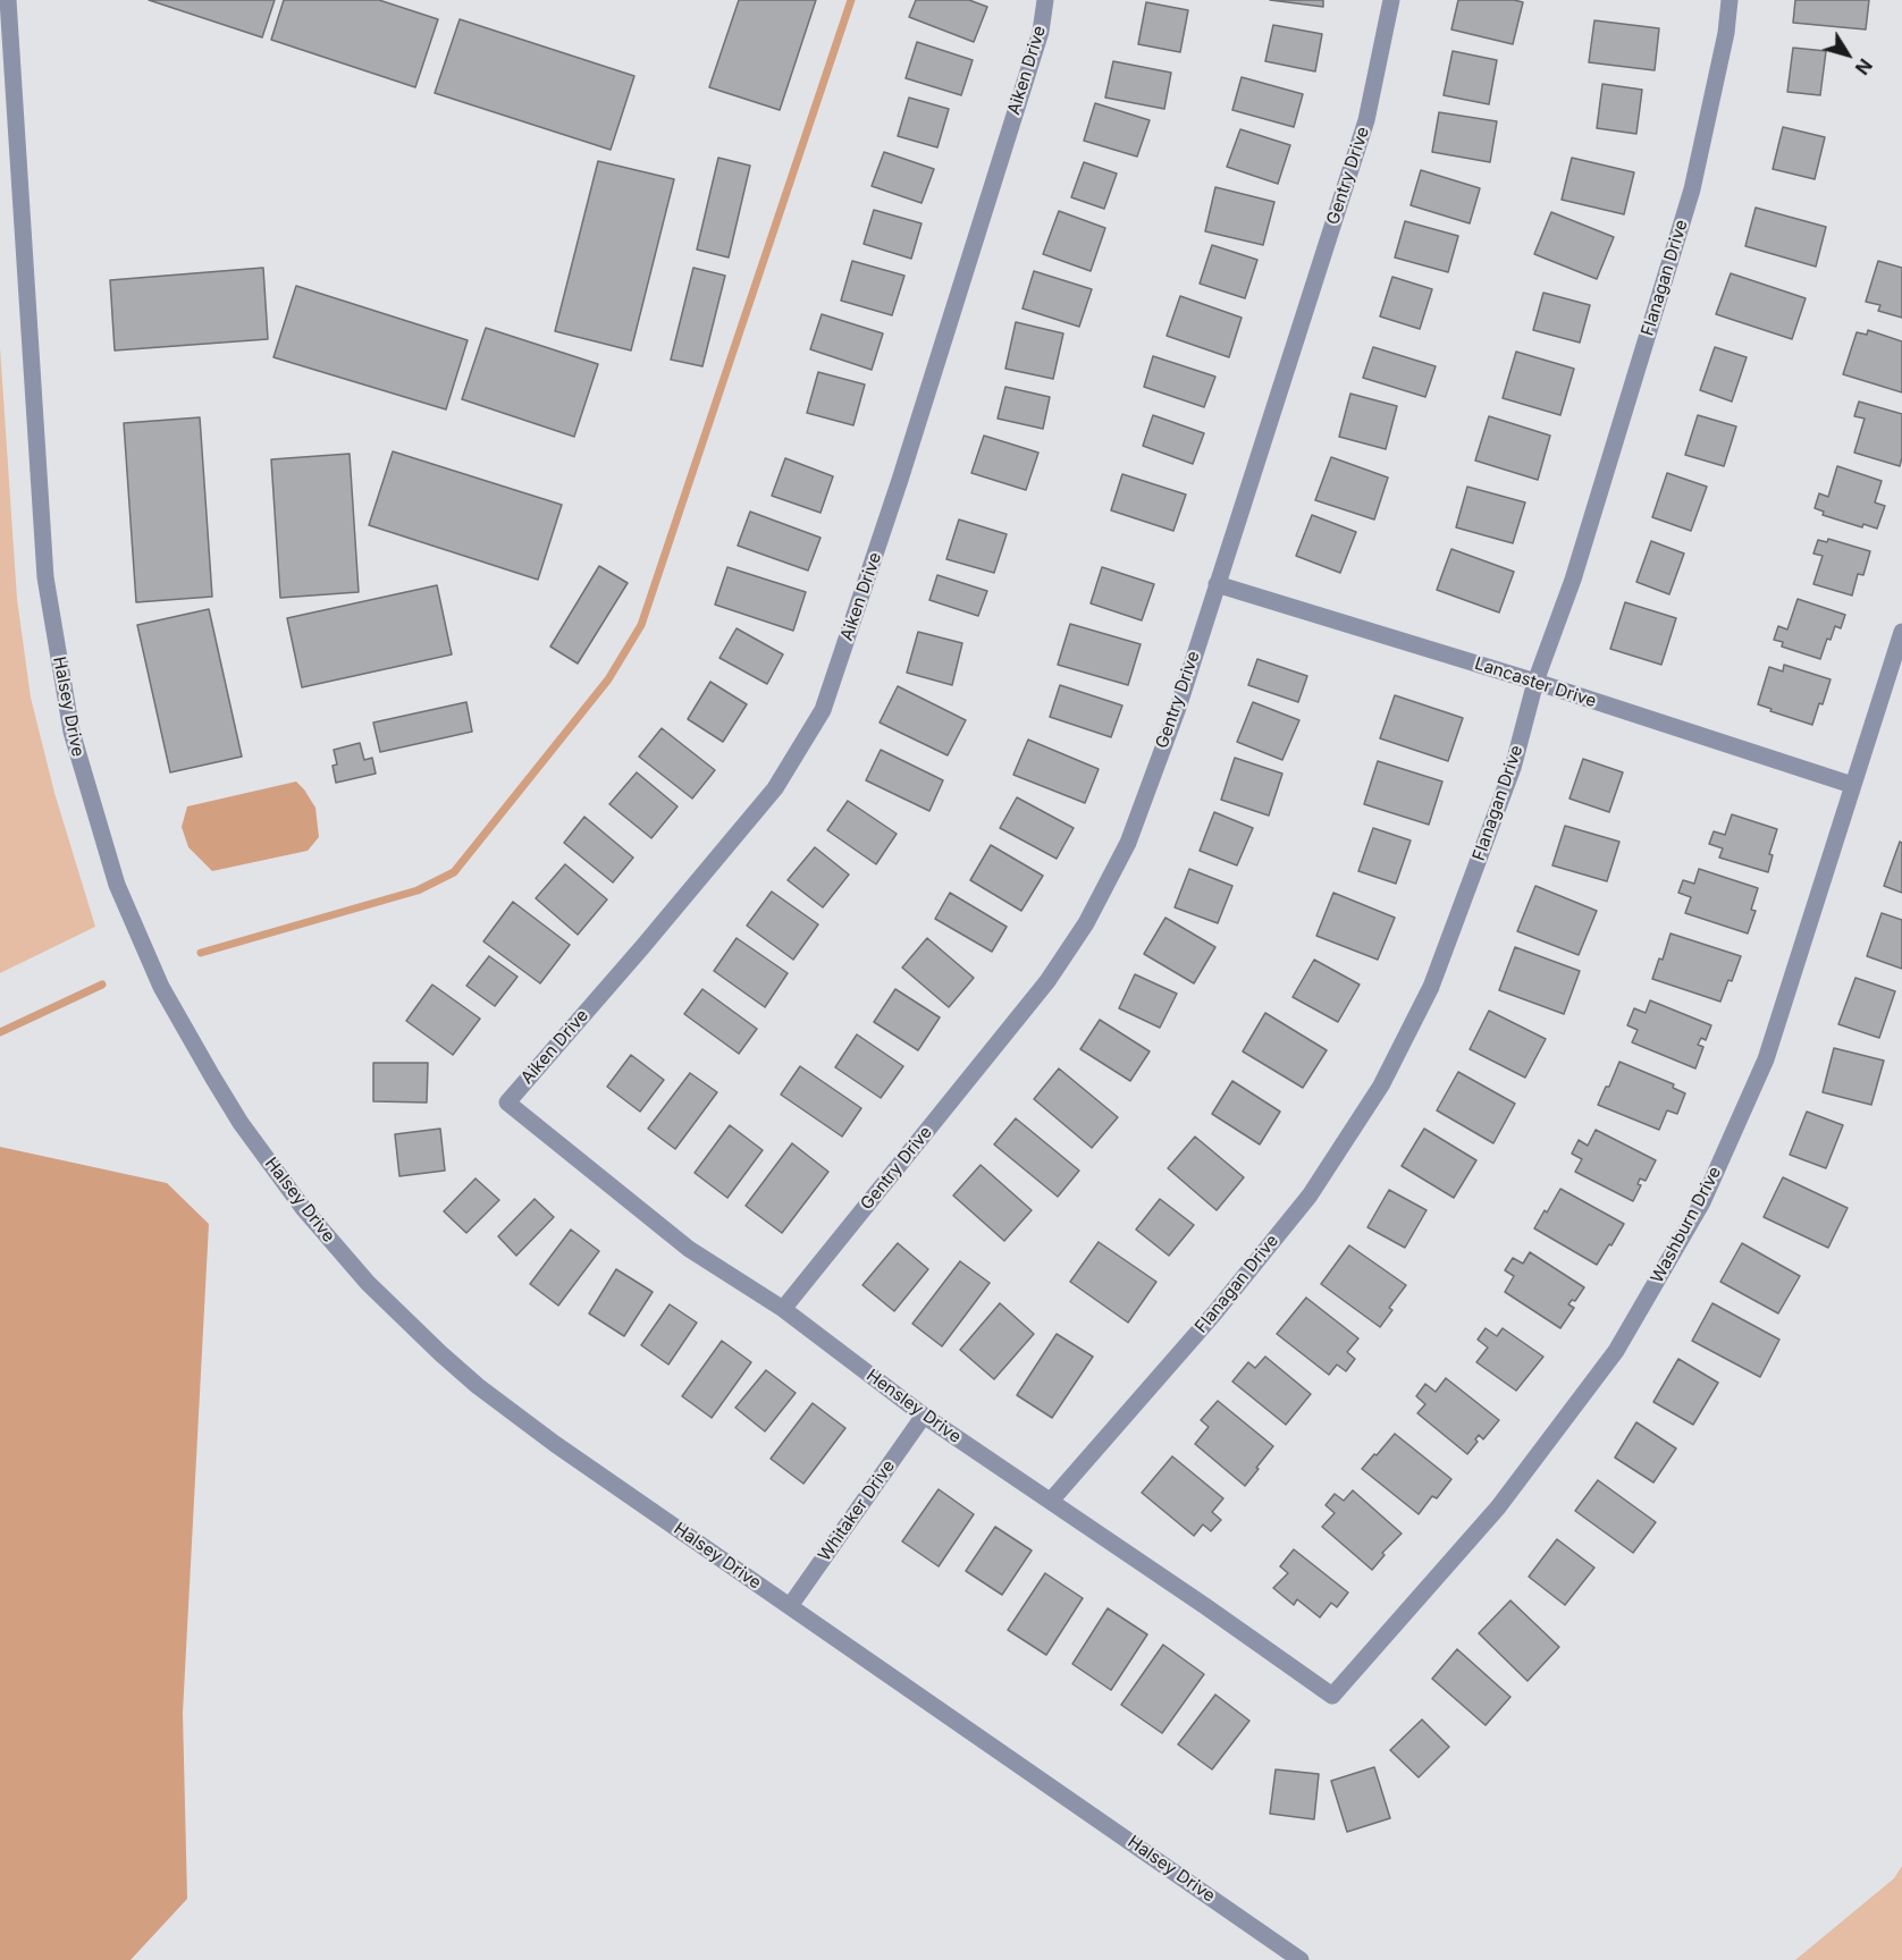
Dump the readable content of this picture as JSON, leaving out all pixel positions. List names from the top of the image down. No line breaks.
{"streets":{"street":["Aiken Drive","Gentry Drive","Flanagan Drive","Lancaster Drive","Halsey Drive","Washburn Drive","Hensley Drive","Whitaker Drive"]},"crossings":[["Aiken Drive","Hensley Drive"],["Gentry Drive","Lancaster Drive"],["Gentry Drive","Hensley Drive"],["Flanagan Drive","Lancaster Drive"],["Flanagan Drive","Hensley Drive"],["Lancaster Drive","Washburn Drive"],["Halsey Drive","Whitaker Drive"],["Washburn Drive","Hensley Drive"],["Hensley Drive","Whitaker Drive"]],"north":"bottom right"}
